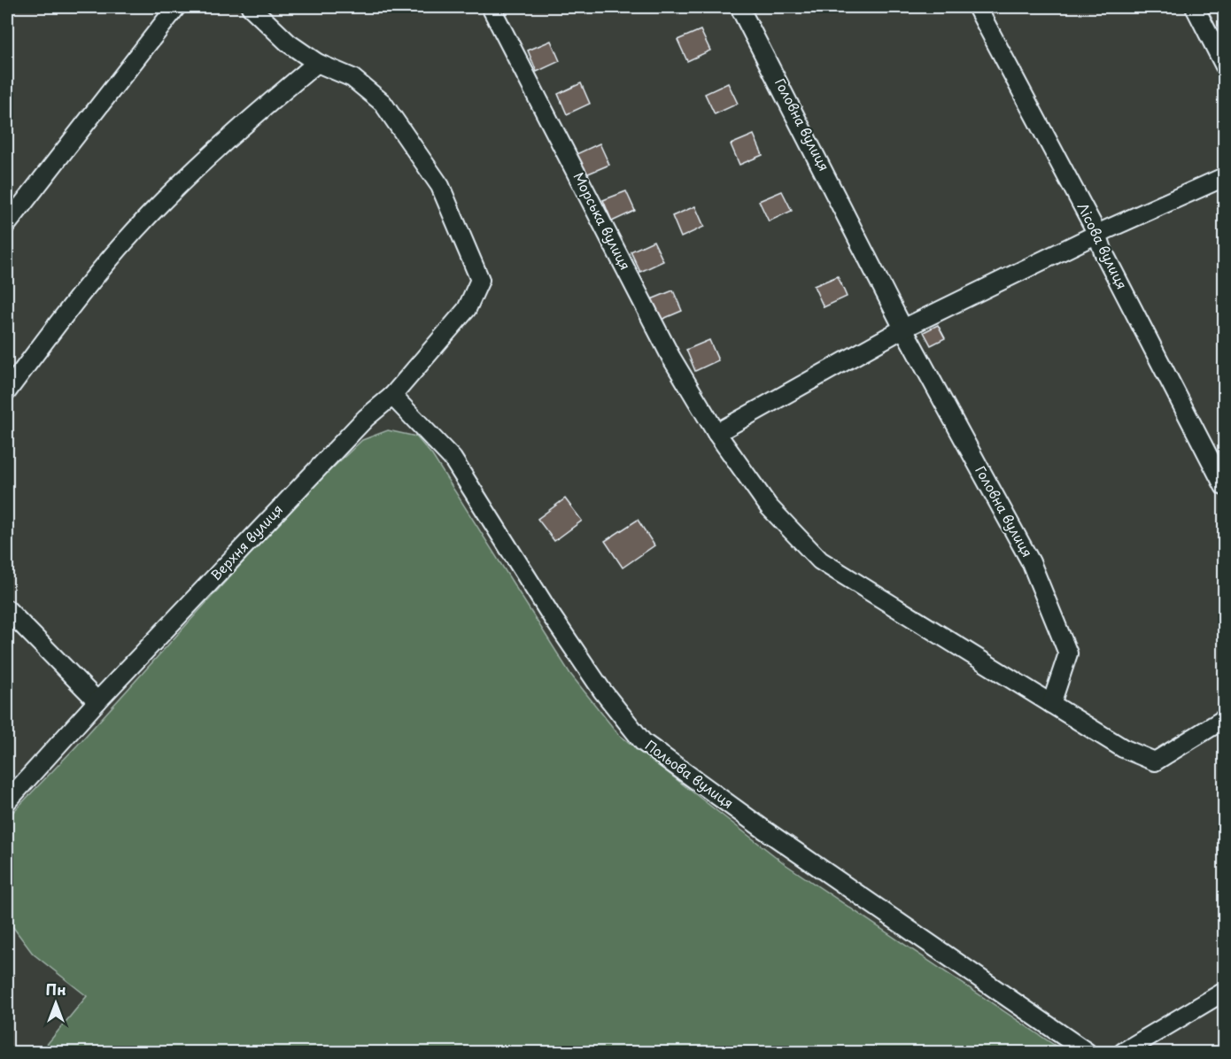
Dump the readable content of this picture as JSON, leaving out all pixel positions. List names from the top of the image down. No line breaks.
{"streets":{"street":["Головна вулиця","Морська вулиця","Лісова вулиця","Верхня вулиця","Польова вулиця"]},"crossings":[["Головна вулиця","Морська вулиця"],["Верхня вулиця","Польова вулиця"]],"north":"top"}
